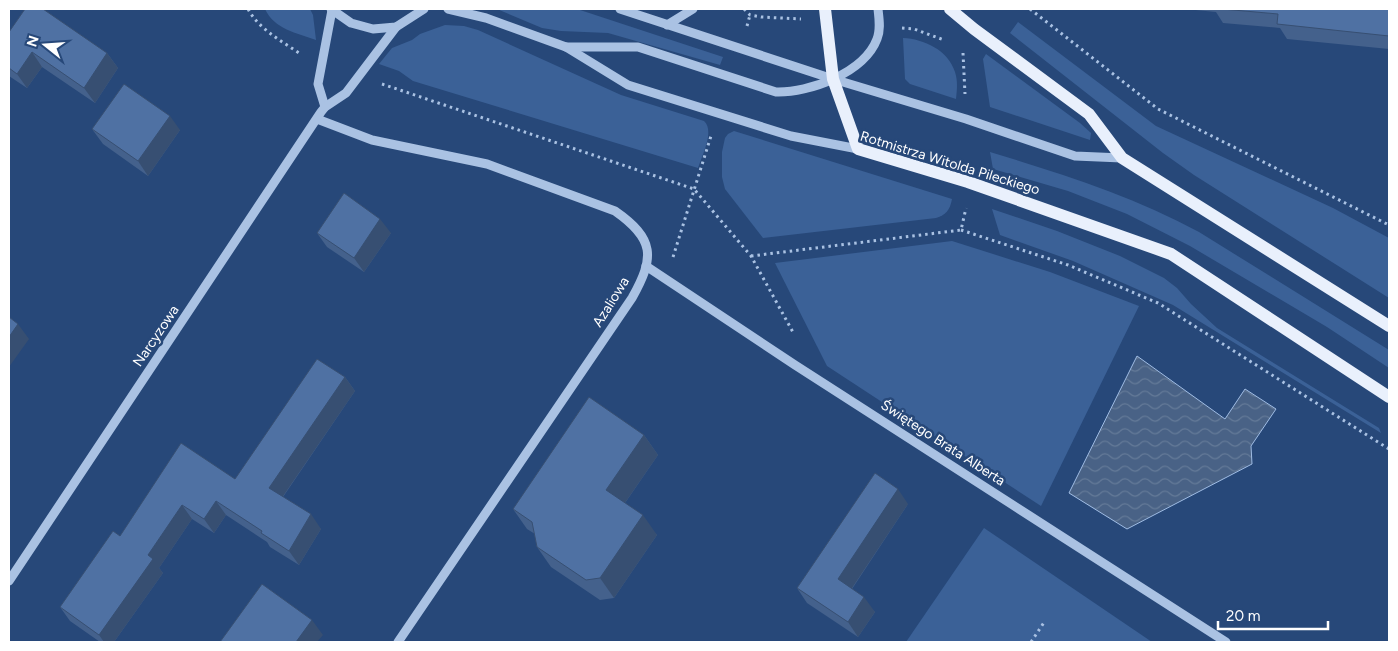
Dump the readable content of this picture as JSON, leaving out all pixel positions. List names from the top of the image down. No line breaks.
{"streets":{"main road":["Rotmistrza Witolda Pileckiego"],"street":["Azaliowa","Narcyzowa","Świętego Brata Alberta"]},"crossings":[["Azaliowa","Narcyzowa"],["Azaliowa","Świętego Brata Alberta"]],"scale_bar":"20 m","north":"left"}
